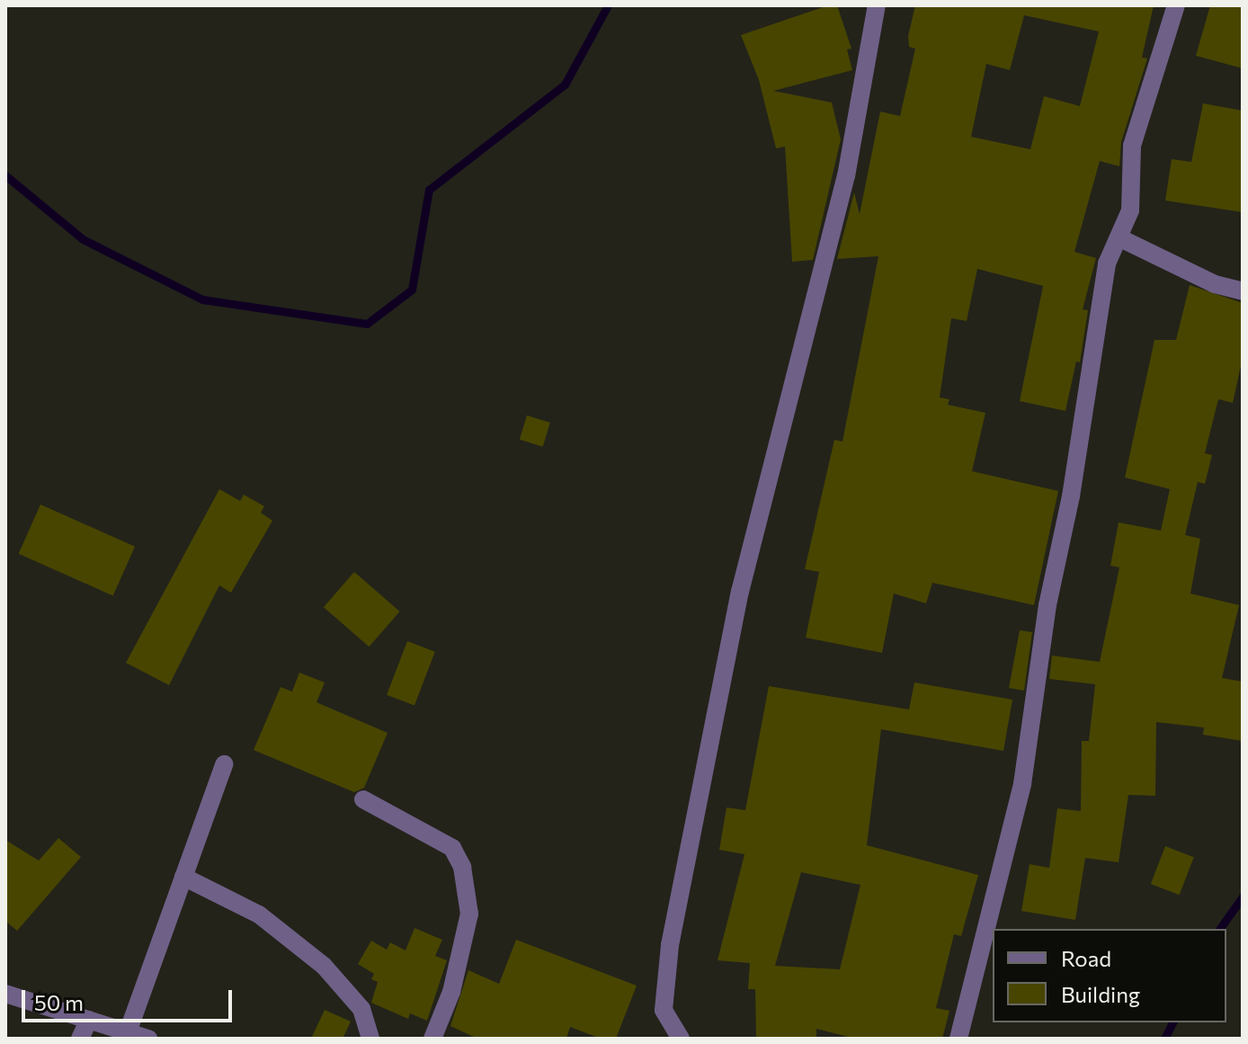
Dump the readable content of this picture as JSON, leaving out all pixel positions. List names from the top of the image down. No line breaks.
{"legend":["Road","Building"],"scale_bar":"50 m"}
